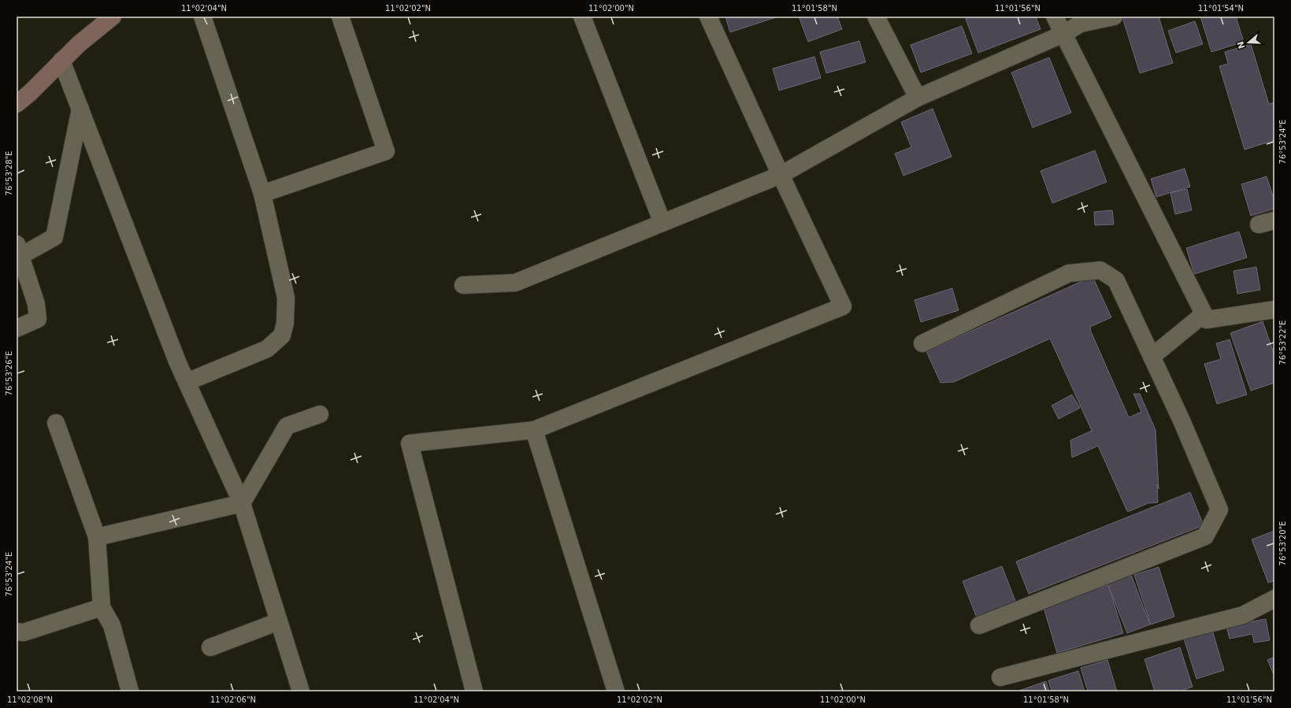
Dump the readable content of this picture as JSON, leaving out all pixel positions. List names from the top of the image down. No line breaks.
{"north":"left","coordinates":["11°02'04\"N","11°02'02\"N","11°02'00\"N","11°01'58\"N","11°01'56\"N","11°01'54\"N","76°53'24\"E","76°53'28\"E","76°53'22\"E","76°53'26\"E","76°53'20\"E","11°02'08\"N","11°02'06\"N"]}
